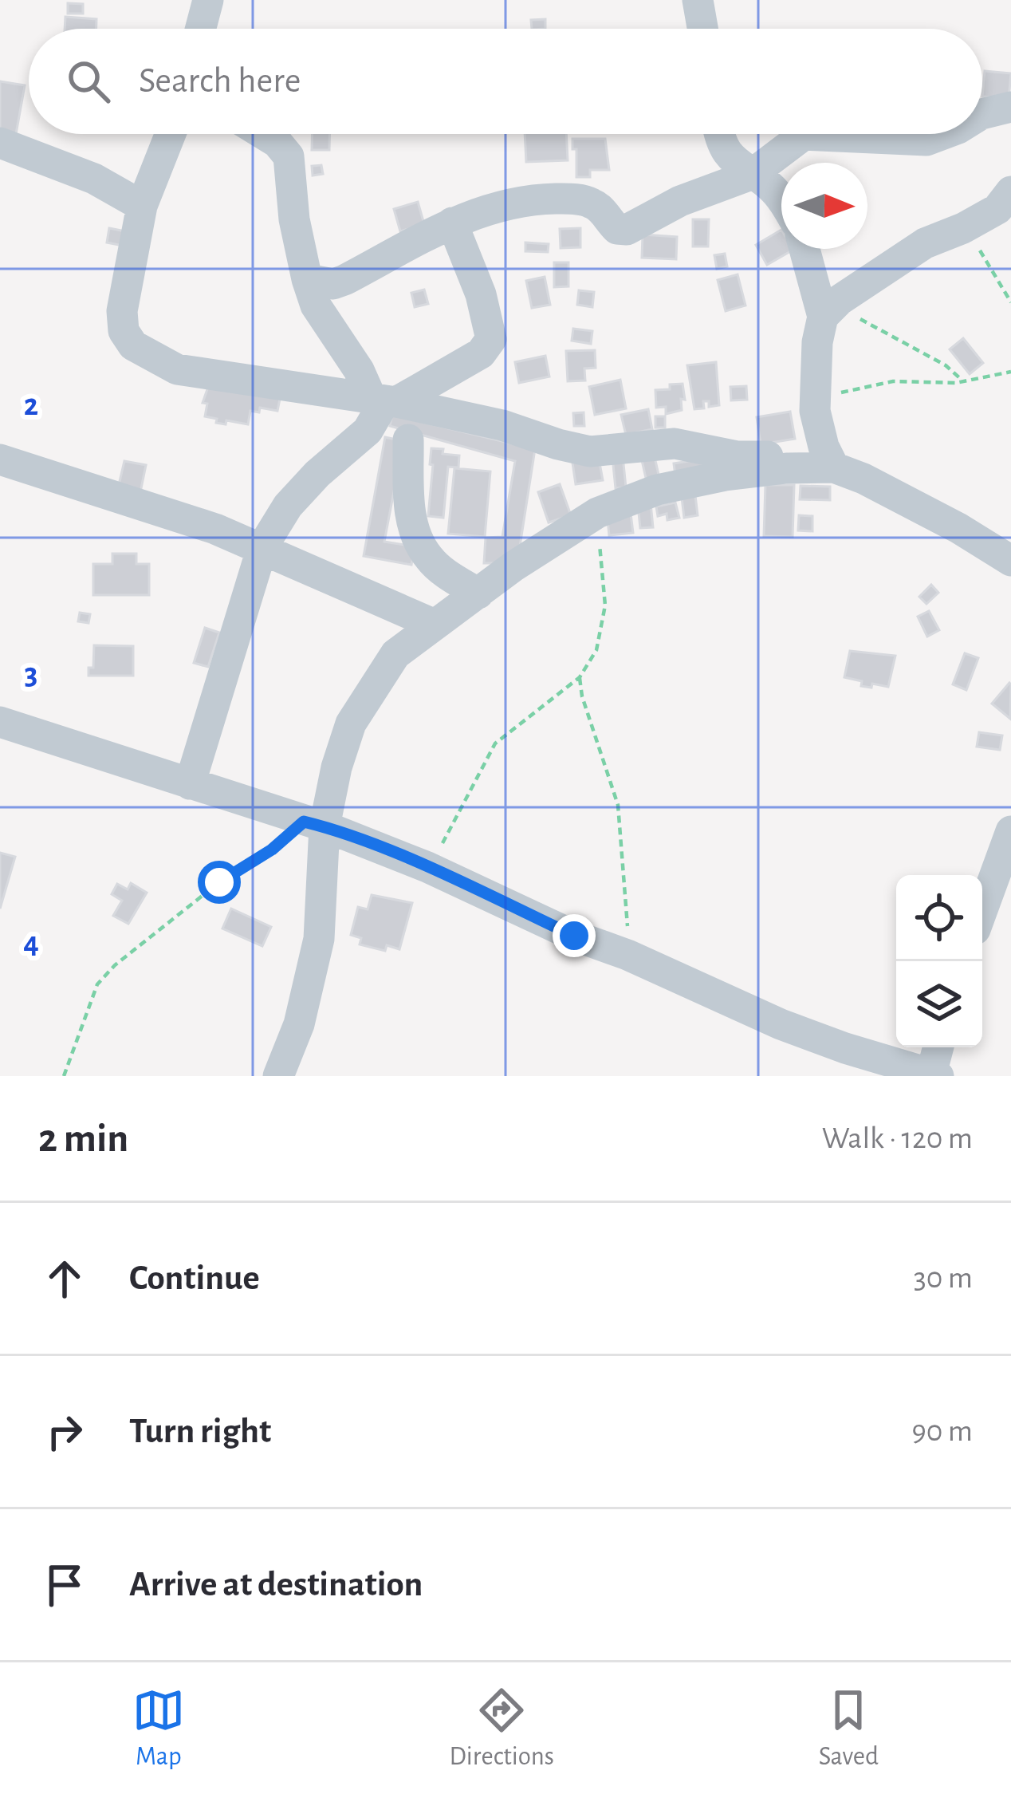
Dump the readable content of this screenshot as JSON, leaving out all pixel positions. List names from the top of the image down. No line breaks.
{"north":"right","page":{"search":"Search here","heading":["2 min","Walk · 120 m"],"list":[["Continue","30 m"],["Turn right","90 m"],"Arrive at destination"],"nav":["Map","Directions","Saved"]},"grid":{"rows":["2","3","4"]}}
